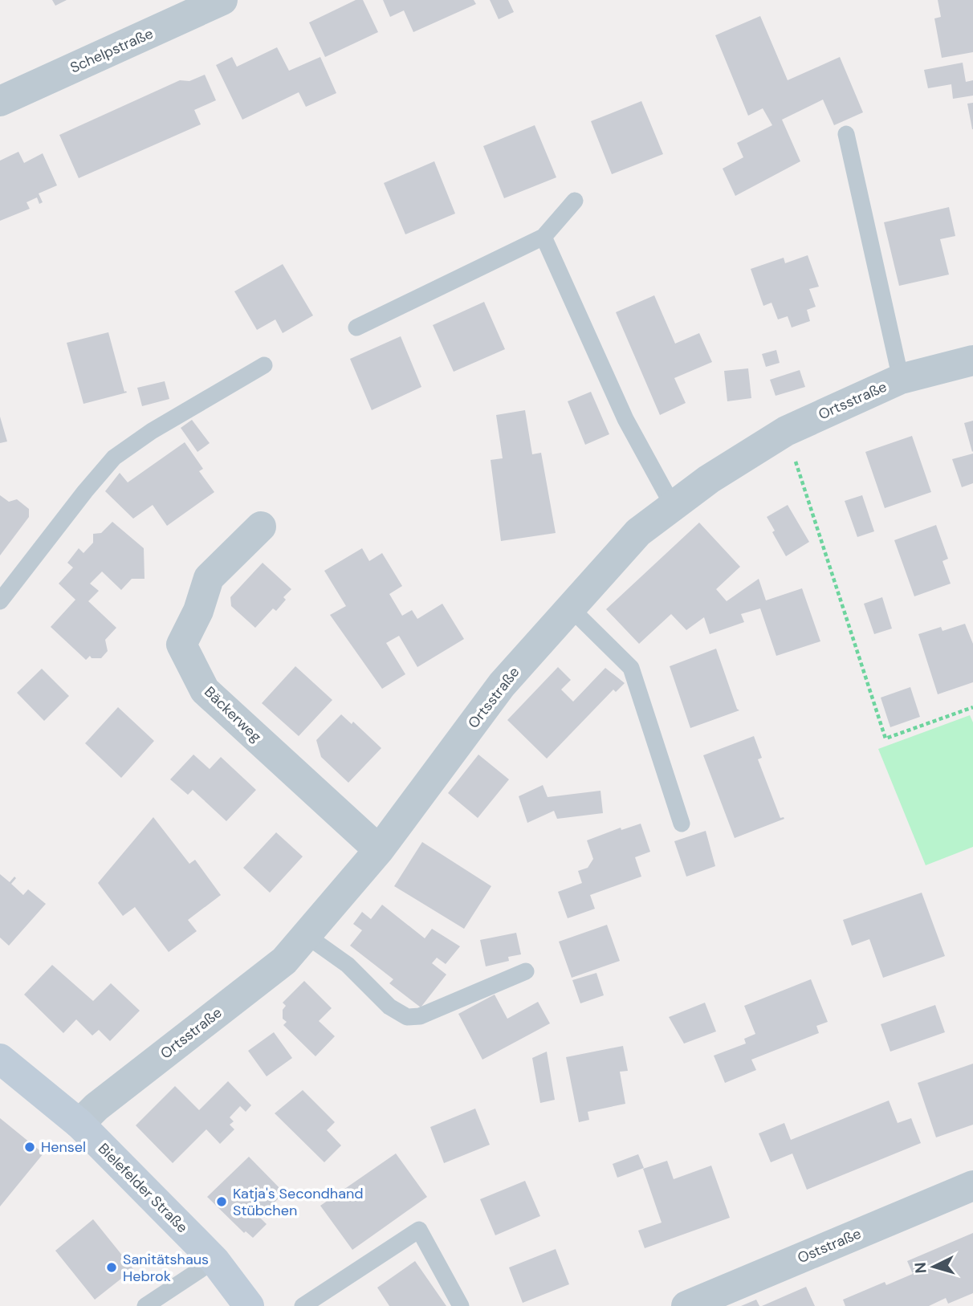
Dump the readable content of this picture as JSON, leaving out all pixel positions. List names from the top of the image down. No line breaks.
{"streets":{"main road":["Bielefelder Straße"],"street":["Schelpstraße","Ortsstraße","Bäckerweg","Oststraße"]},"crossings":[["Ortsstraße","Bäckerweg"],["Ortsstraße","Bielefelder Straße"]],"places":["Hensel","Katja's Secondhand Stübchen","Sanitätshaus Hebrok"],"north":"left"}
